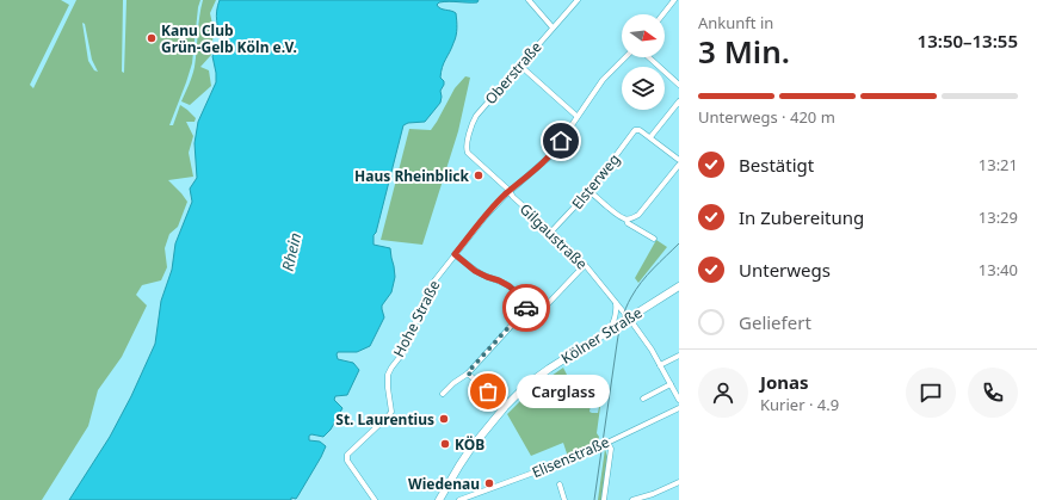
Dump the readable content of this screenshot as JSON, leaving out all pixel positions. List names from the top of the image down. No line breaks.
{"streets":{"main road":["Kölner Straße"],"street":["Oberstraße","Elsterweg","Gilgaustraße","Hohe Straße","Elisenstraße"]},"crossings":[["Oberstraße","Gilgaustraße"],["Elsterweg","Gilgaustraße"],["Gilgaustraße","Hohe Straße"],["Gilgaustraße","Kölner Straße"]],"water":["Rhein"],"places":["Kanu Club Grün-Gelb Köln e.V.","Haus Rheinblick","Carglass","St. Laurentius","KÖB","Wiedenau"],"north":"right","page":{"heading":["3 Min.","Ankunft in","13:50–13:55"],"panel":["Jonas","Kurier · 4.9"],"bar":"Unterwegs · 420 m","list":[["Bestätigt","13:21"],["In Zubereitung","13:29"],["Unterwegs","13:40"],"Geliefert"],"bubble":"Carglass"}}
